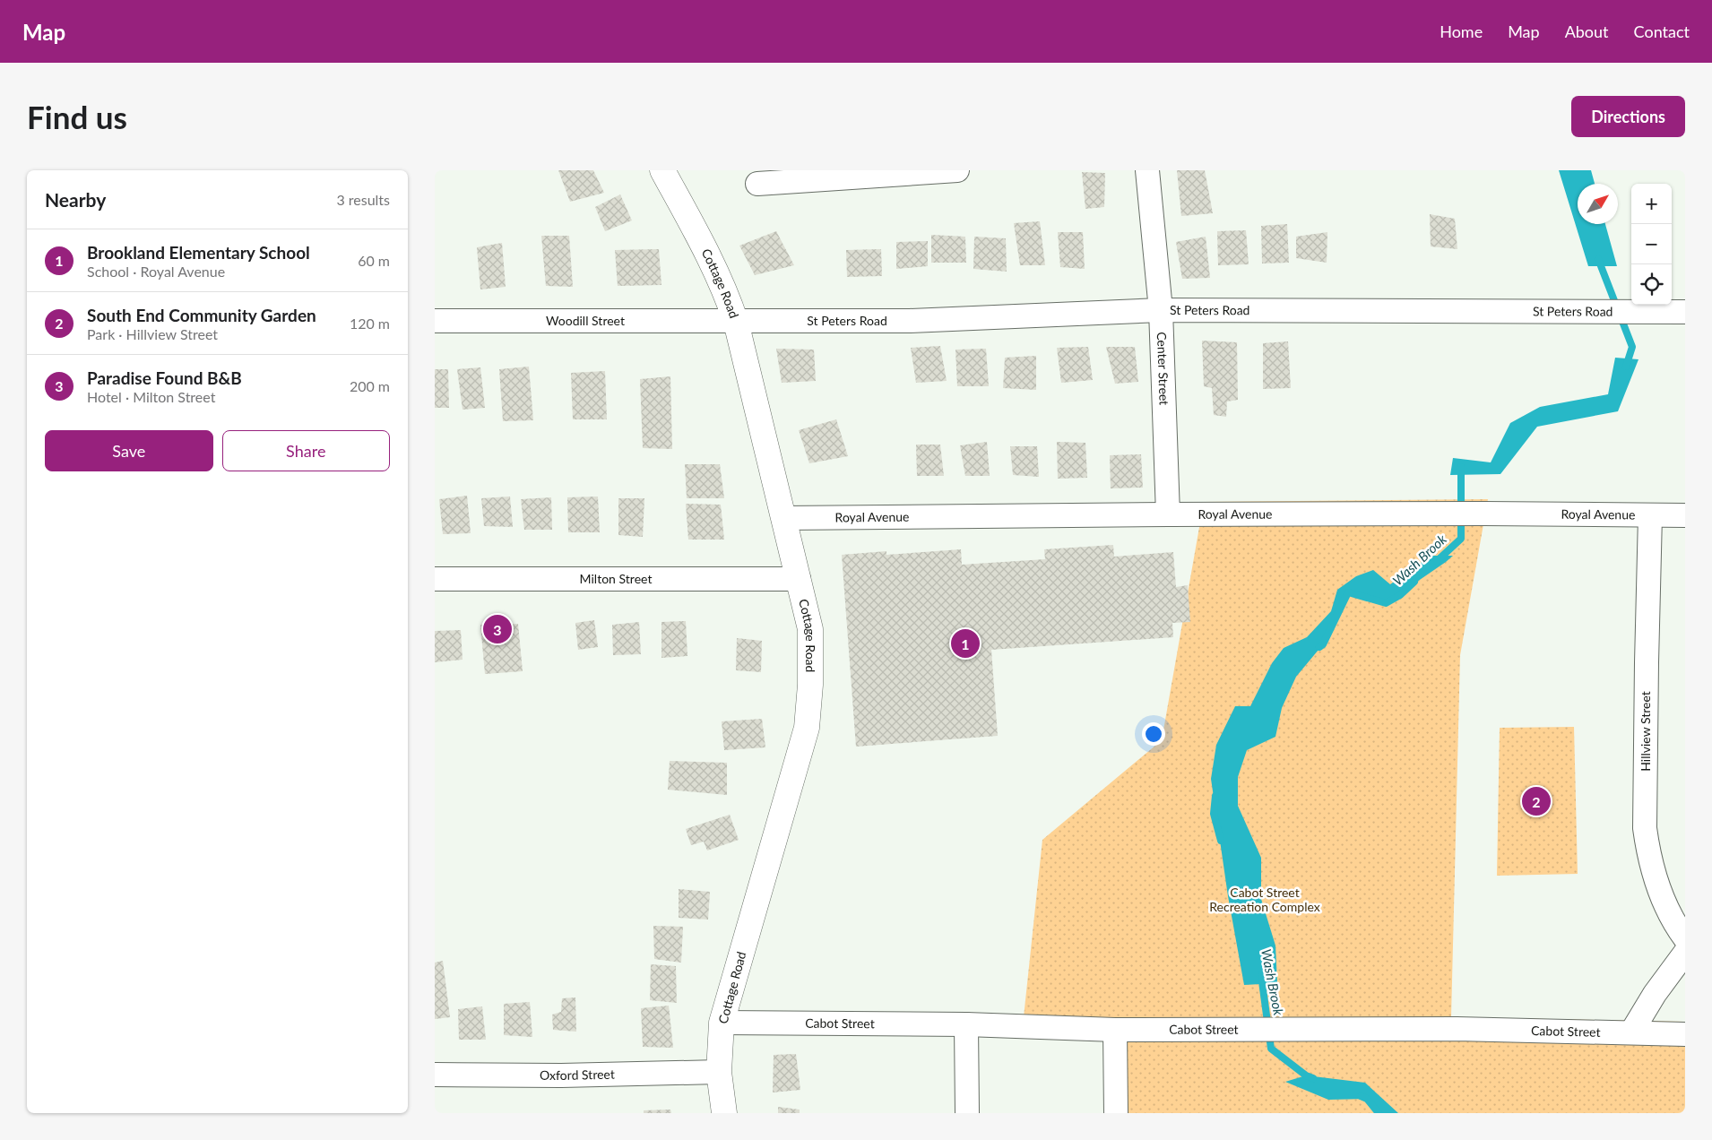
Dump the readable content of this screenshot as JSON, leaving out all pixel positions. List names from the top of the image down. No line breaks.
{"streets":{"main road":["Cottage Road"],"street":["St Peters Road","Woodill Street","Center Street","Royal Avenue","Milton Street","Hillview Street","Cabot Street","Oxford Street"]},"crossings":[["Cottage Road","St Peters Road"],["Cottage Road","Woodill Street"],["Cottage Road","Royal Avenue"],["Cottage Road","Milton Street"],["Cottage Road","Cabot Street"],["Cottage Road","Oxford Street"],["St Peters Road","Woodill Street"],["St Peters Road","Center Street"],["Center Street","Royal Avenue"],["Royal Avenue","Hillview Street"]],"water":["Wash Brook"],"parks":["Cabot Street Recreation Complex"],"north":"top right","page":{"header":"Map","nav":["Home","Map","About","Contact"],"buttons":["Directions",["Save","Share"]],"title":"Find us","heading":["Nearby","3 results"],"map_buttons":["+","−"],"list":[{"mark":"1","name":"Brookland Elementary School","note":"School · Royal Avenue","value":"60 m"},{"mark":"2","name":"South End Community Garden","note":"Park · Hillview Street","value":"120 m"},{"mark":"3","name":"Paradise Found B&B","note":"Hotel · Milton Street","value":"200 m"}],"pins":["3","1","2"]}}
